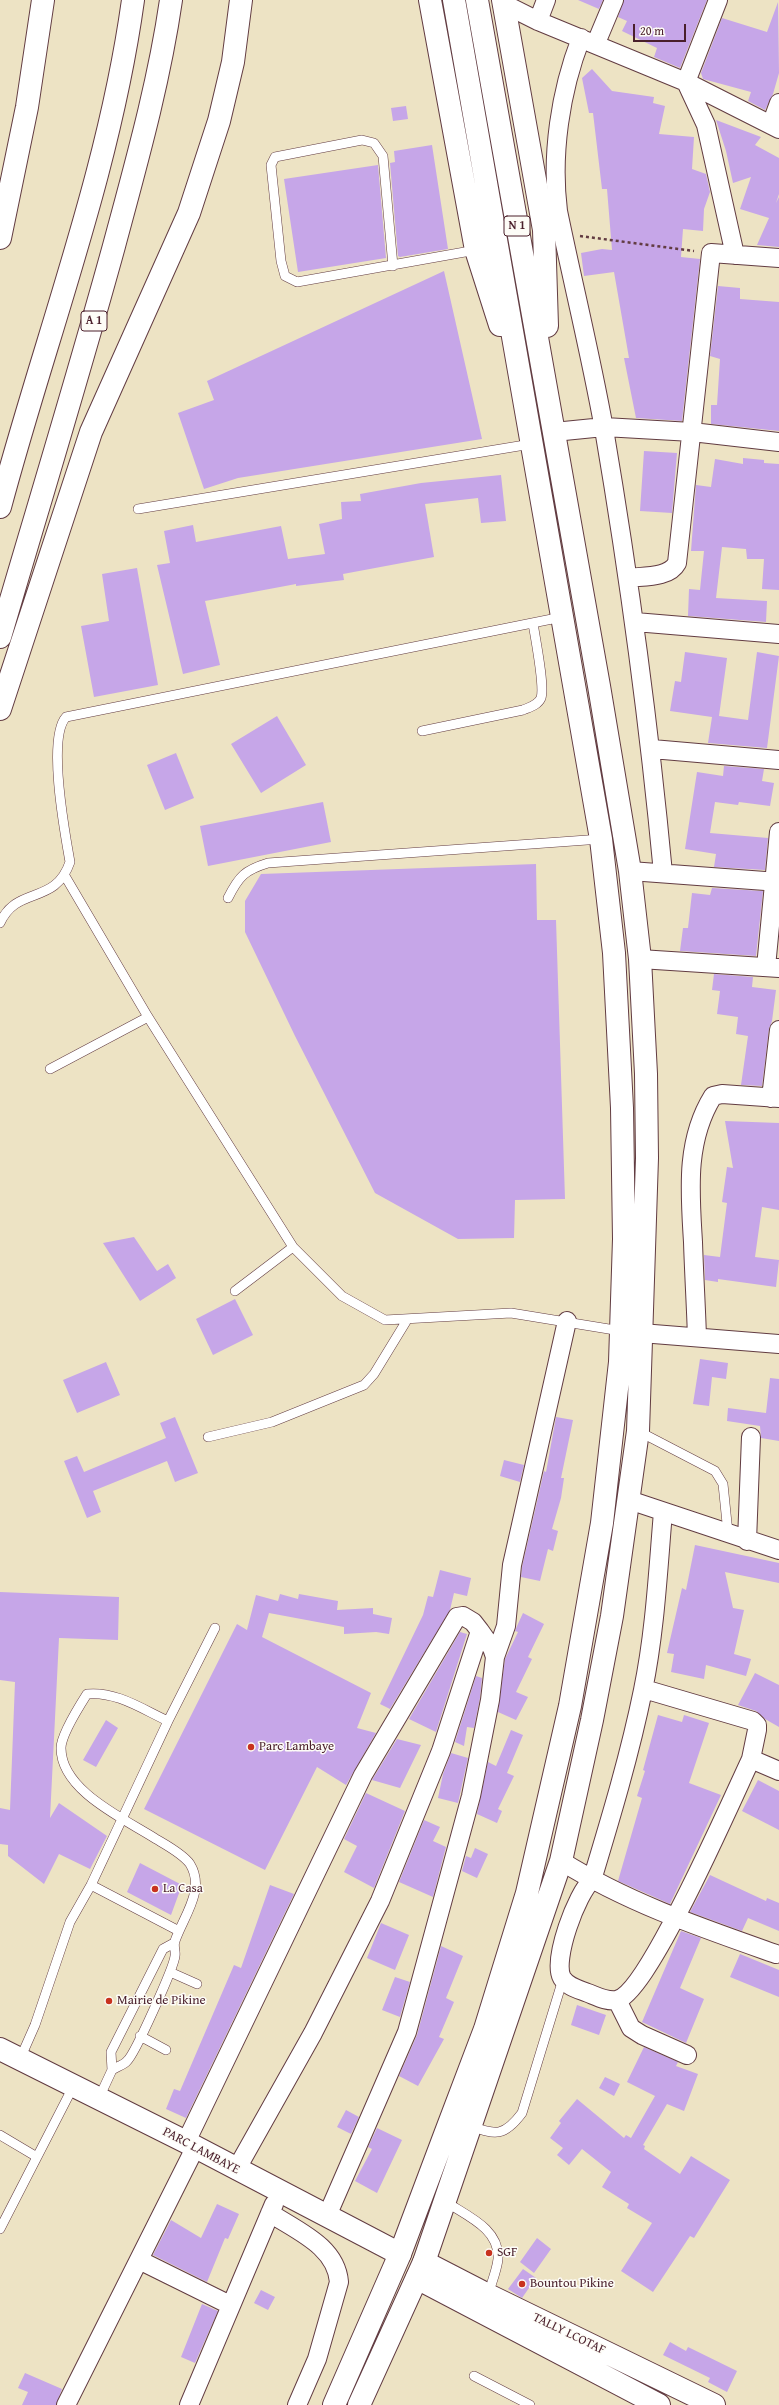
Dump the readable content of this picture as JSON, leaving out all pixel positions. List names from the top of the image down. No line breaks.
{"streets":{"main road":["N 1","A 1","PARC LAMBAYE","TALLY LCOTAF"]},"places":["Parc Lambaye","La Casa","Mairie de Pikine","SGF","Bountou Pikine"],"scale_bar":"20 m"}
